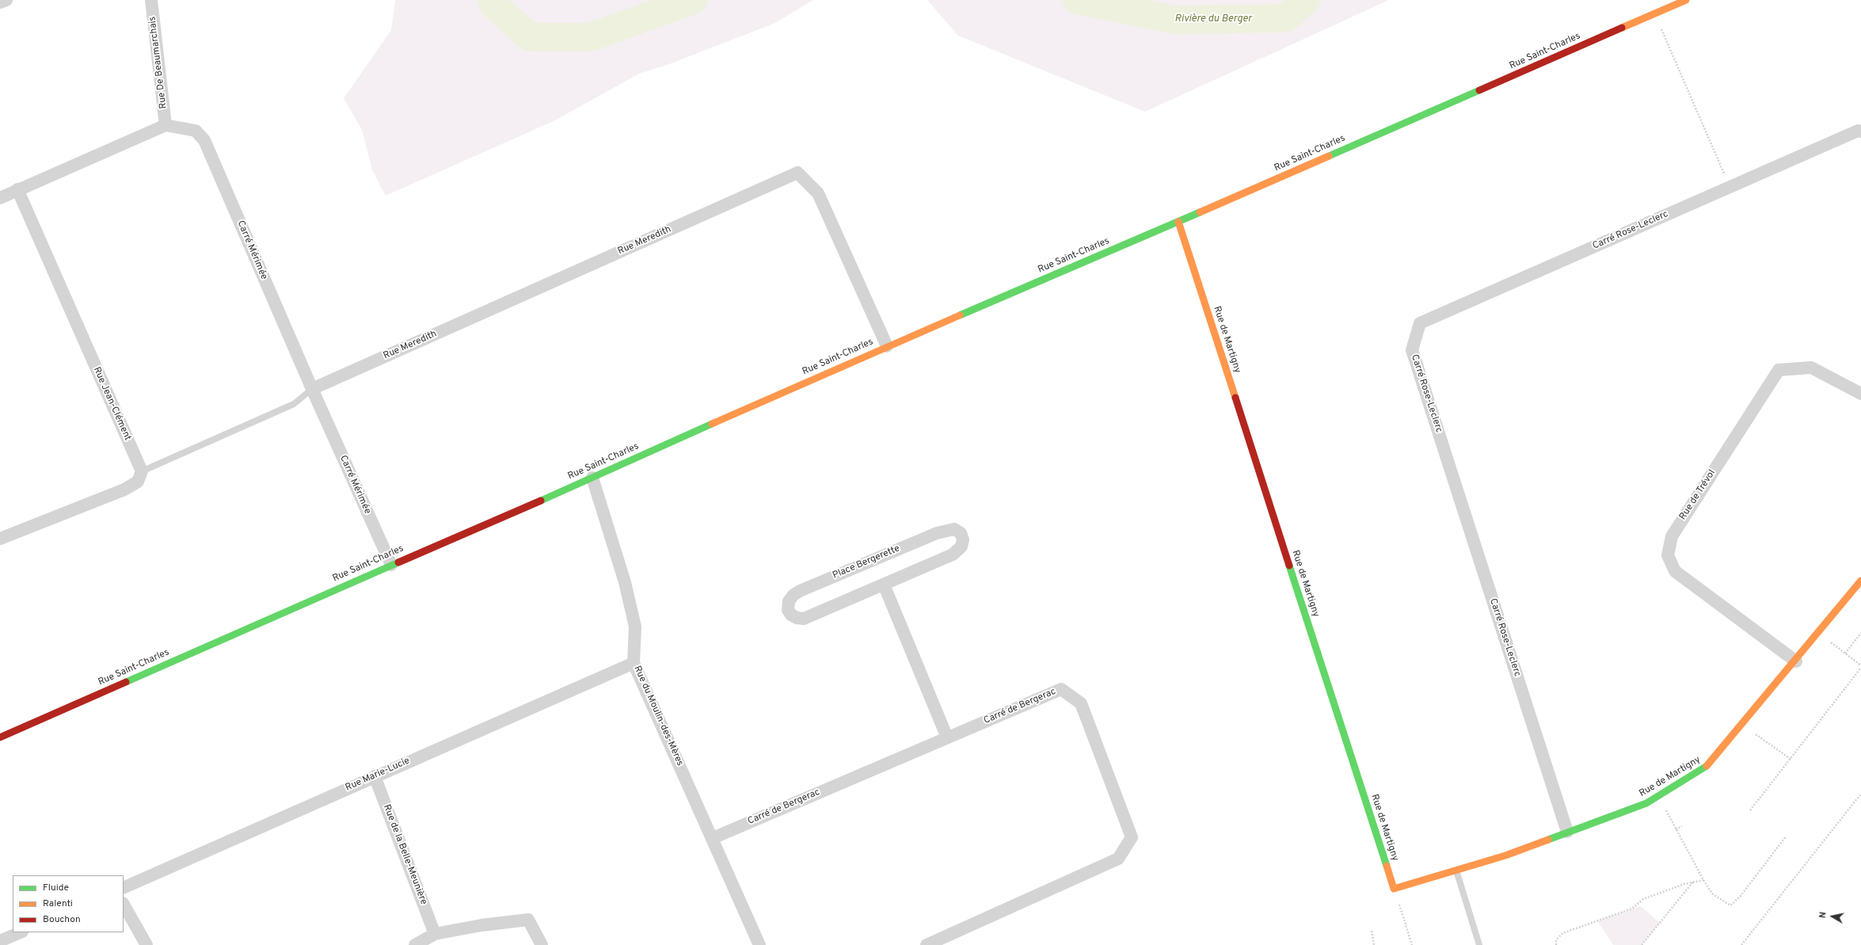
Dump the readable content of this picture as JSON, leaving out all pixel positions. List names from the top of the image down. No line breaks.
{"streets":{"street":["Rue Saint-Charles","Rue De Beaumarchais","Carré Rose-Leclerc","Rue Meredith","Carré Mérimée","Rue de Martigny","Rue Jean-Clément","Rue de Trévol","Place Bergerette","Carré de Bergerac","Rue du Moulin-des-Mères","Rue Marie-Lucie","Rue de la Belle-Meunière"]},"crossings":[["Rue Saint-Charles","Rue Meredith"],["Rue Saint-Charles","Carré Mérimée"],["Rue Saint-Charles","Rue de Martigny"],["Rue Saint-Charles","Rue du Moulin-des-Mères"],["Rue De Beaumarchais","Carré Mérimée"],["Carré Rose-Leclerc","Rue de Martigny"],["Rue Meredith","Carré Mérimée"],["Rue de Martigny","Rue de Trévol"],["Carré de Bergerac","Rue du Moulin-des-Mères"],["Rue du Moulin-des-Mères","Rue Marie-Lucie"],["Rue Marie-Lucie","Rue de la Belle-Meunière"]],"water":["Rivière du Berger"],"legend":["Fluide","Ralenti","Bouchon"],"north":"left"}
